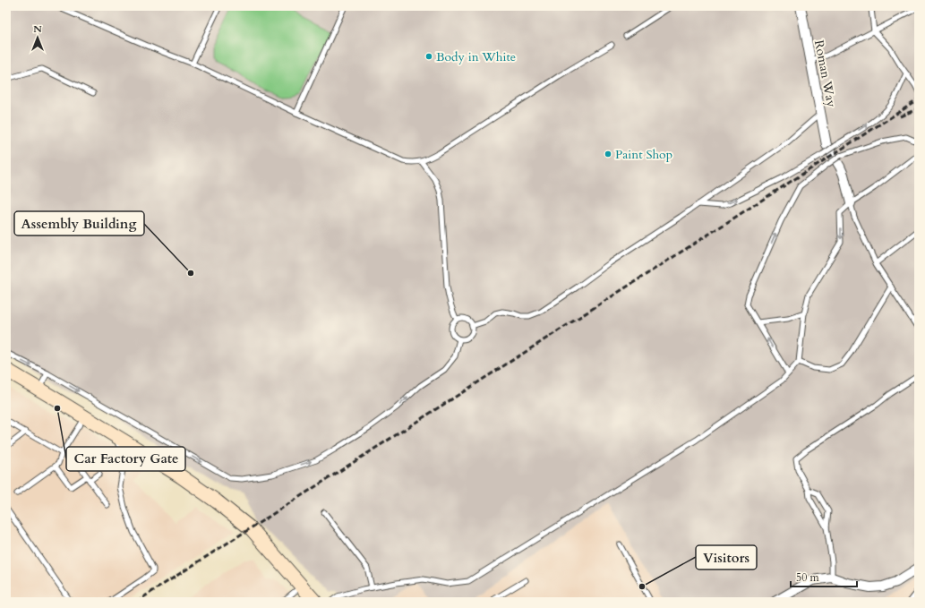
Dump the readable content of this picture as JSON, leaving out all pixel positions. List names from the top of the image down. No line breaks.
{"streets":{"street":["Roman Way"]},"places":["Body in White","Paint Shop","Assembly Building","Car Factory Gate","Visitors"],"scale_bar":"50 m","north":"top"}
